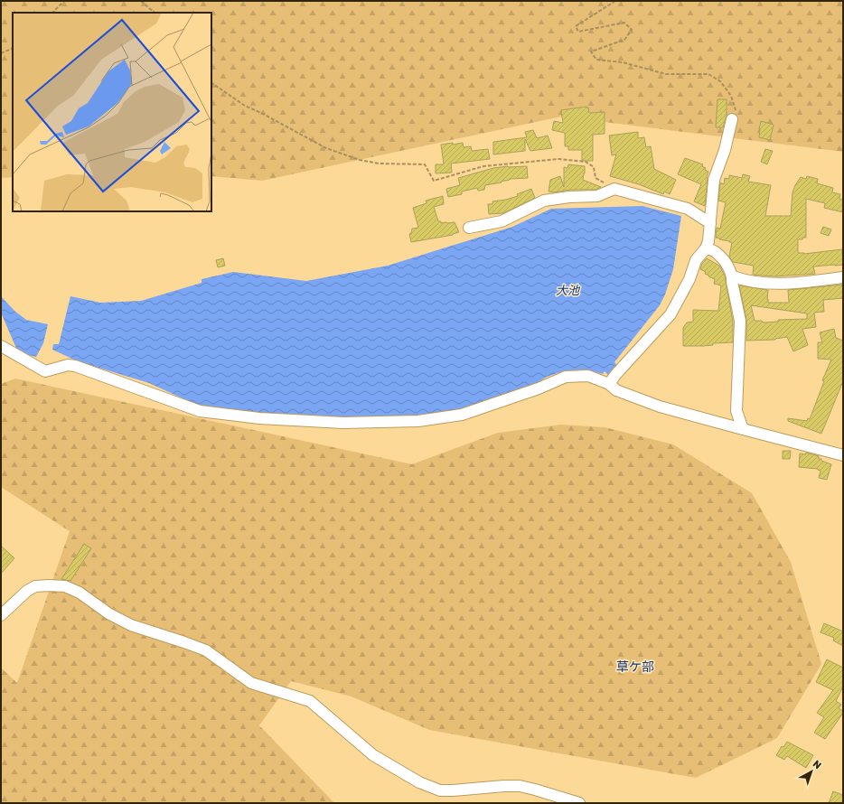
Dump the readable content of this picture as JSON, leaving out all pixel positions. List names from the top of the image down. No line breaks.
{"districts":["草ケ部"],"water":["大池"],"north":"top right"}
